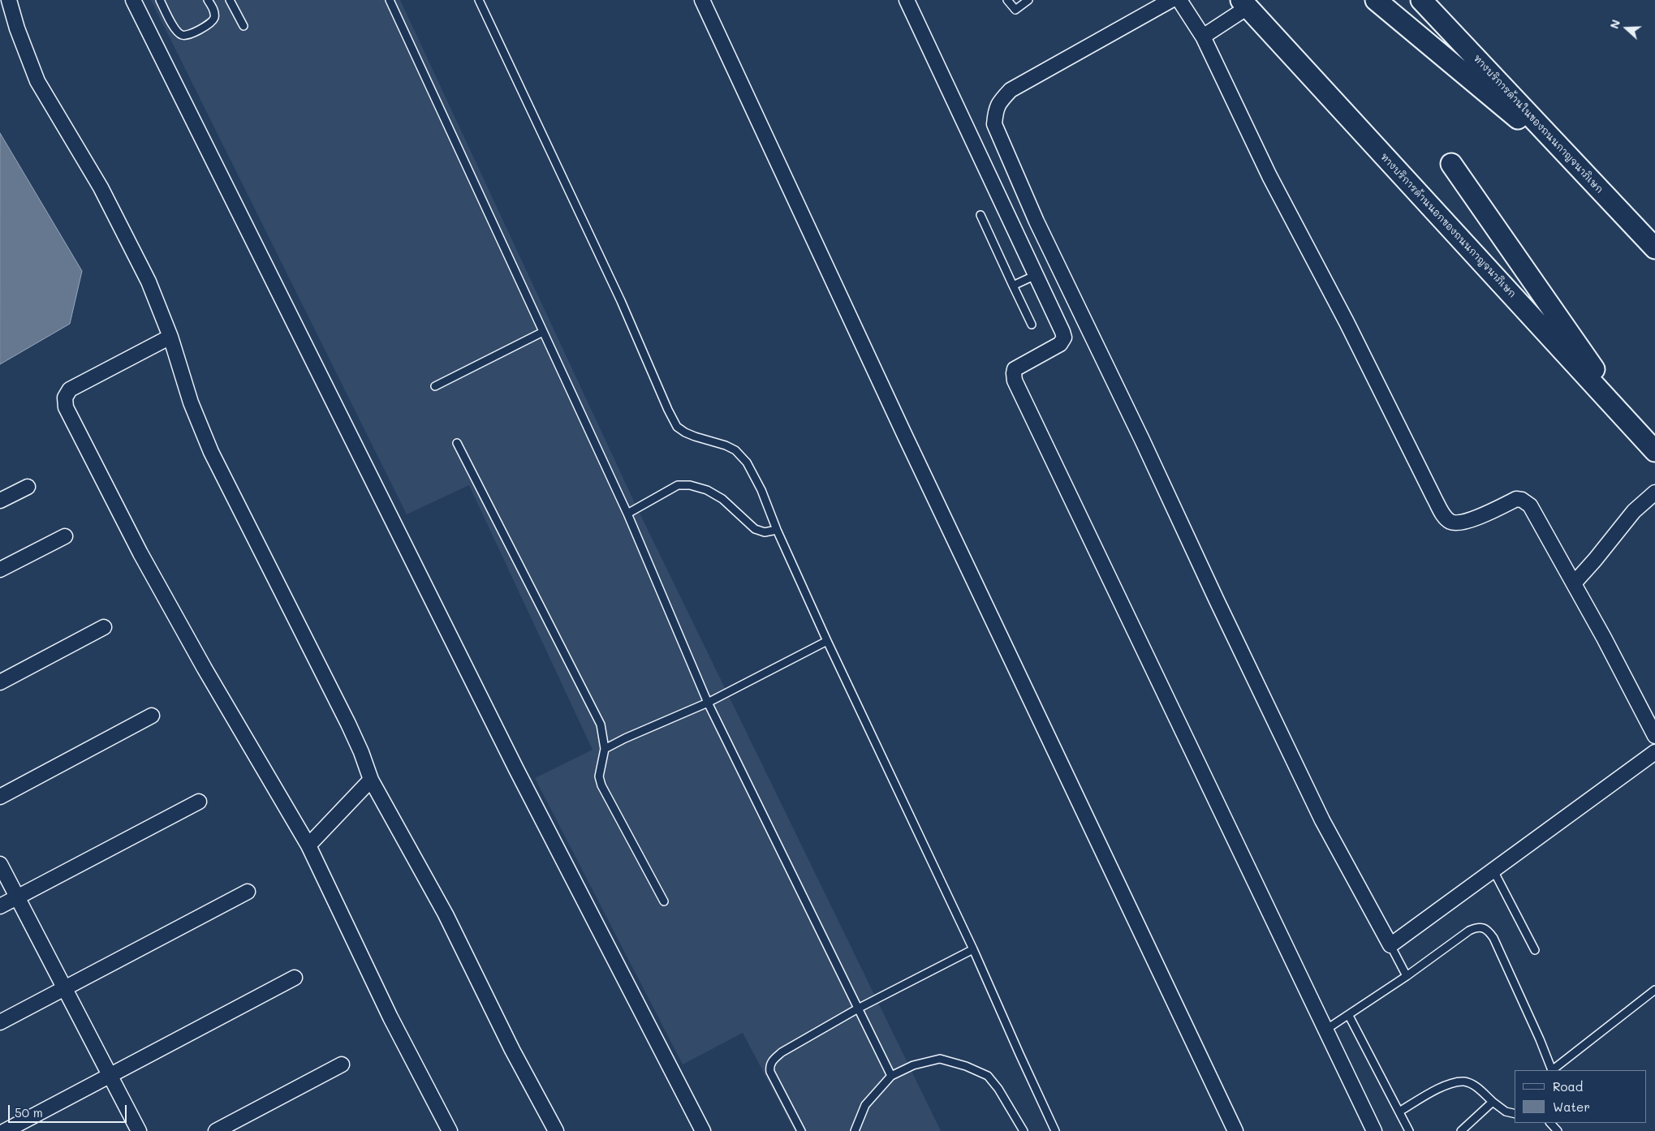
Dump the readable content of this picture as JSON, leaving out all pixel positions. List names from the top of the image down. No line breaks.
{"streets":{"main road":["ทางบริการด้านในของถนนกาญจนาภิเษก","ทางบริการด้านนอกของถนนกาญจนาภิเษก"]},"legend":["Road","Water"],"scale_bar":"50 m","north":"left"}
